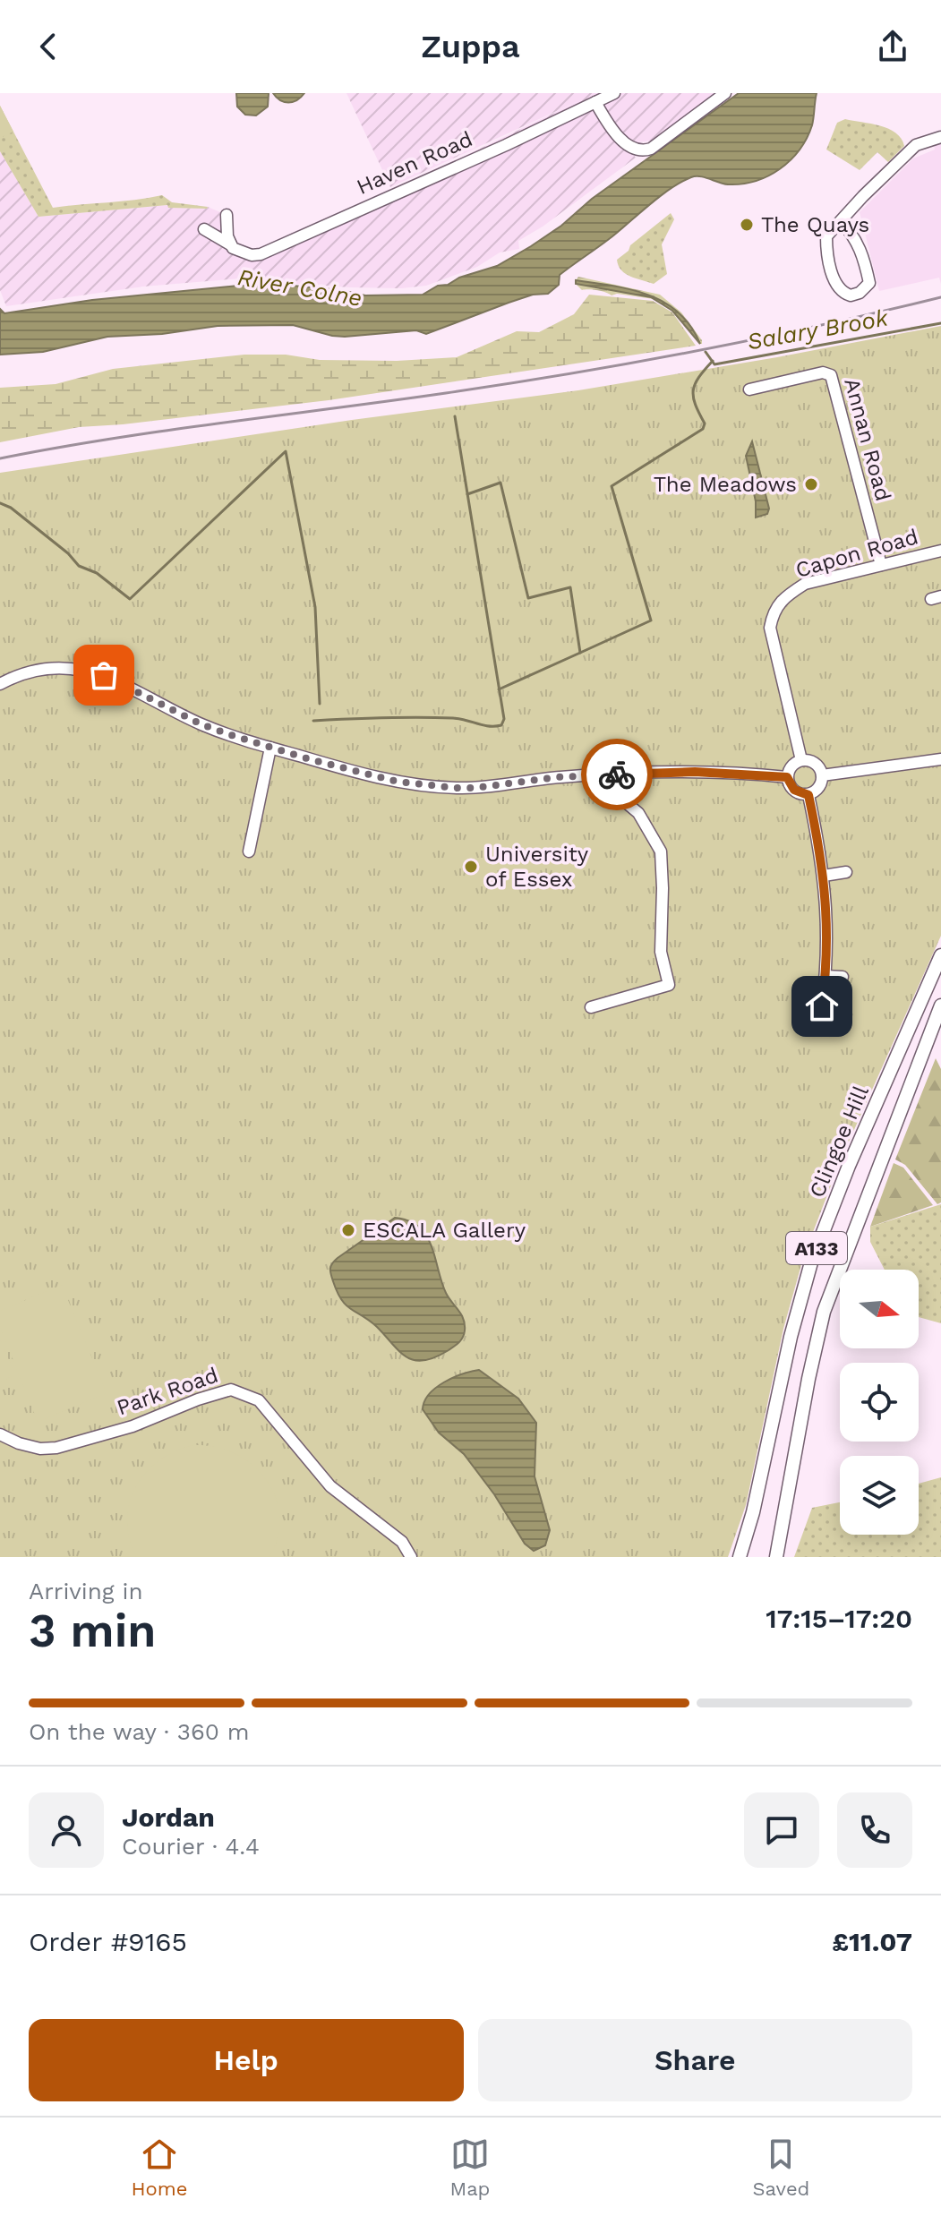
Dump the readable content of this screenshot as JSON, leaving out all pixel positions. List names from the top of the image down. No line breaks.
{"streets":{"main road":["Clingoe Hill","A133"],"street":["Haven Road","Annan Road","Capon Road","Park Road"]},"crossings":[["Annan Road","Capon Road"]],"water":["River Colne","Salary Brook"],"places":["The Quays","The Meadows","University of Essex","ESCALA Gallery"],"north":"right","page":{"header":"Zuppa","heading":["3 min","Arriving in","17:15–17:20"],"panel":["Jordan","Courier · 4.4","Order #9165","£11.07"],"bar":"On the way · 360 m","buttons":["Help","Share"],"tabs":["Home","Map","Saved"]}}
